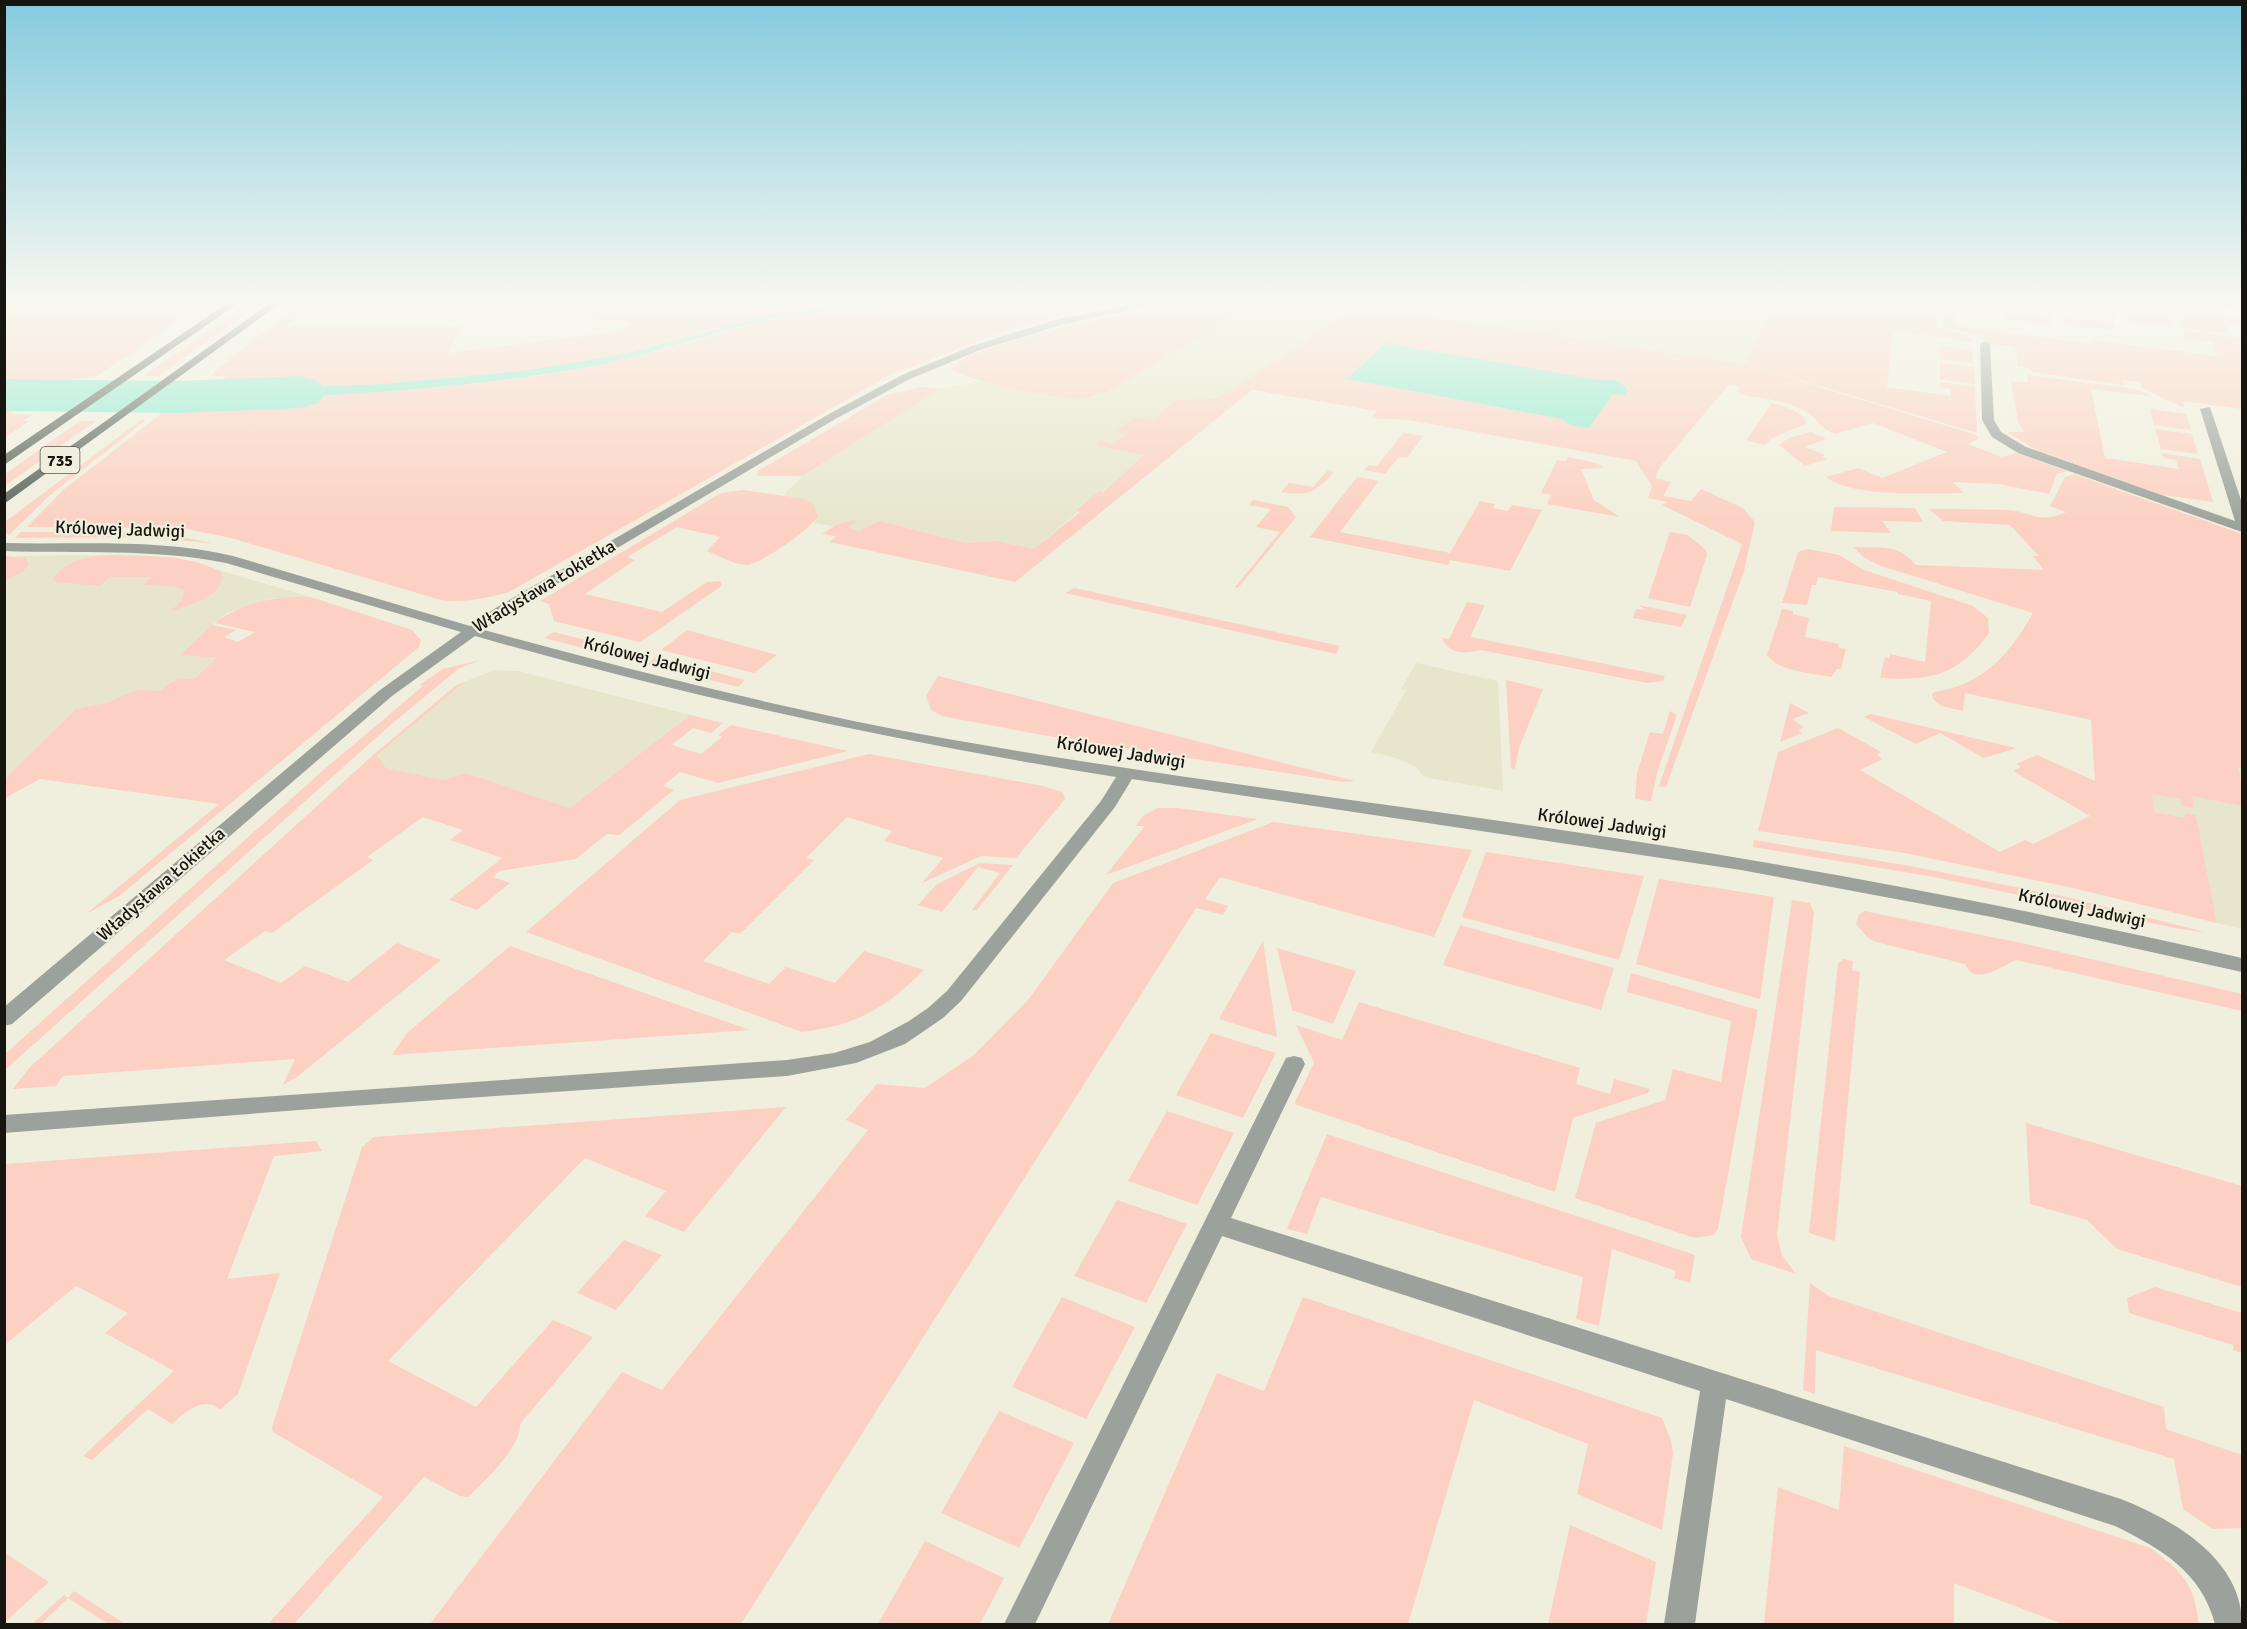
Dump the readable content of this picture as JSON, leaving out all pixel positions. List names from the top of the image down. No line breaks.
{"streets":{"main road":["735"],"street":["Królowej Jadwigi","Władysława Łokietka"]},"crossings":[["Królowej Jadwigi","Władysława Łokietka"]]}
